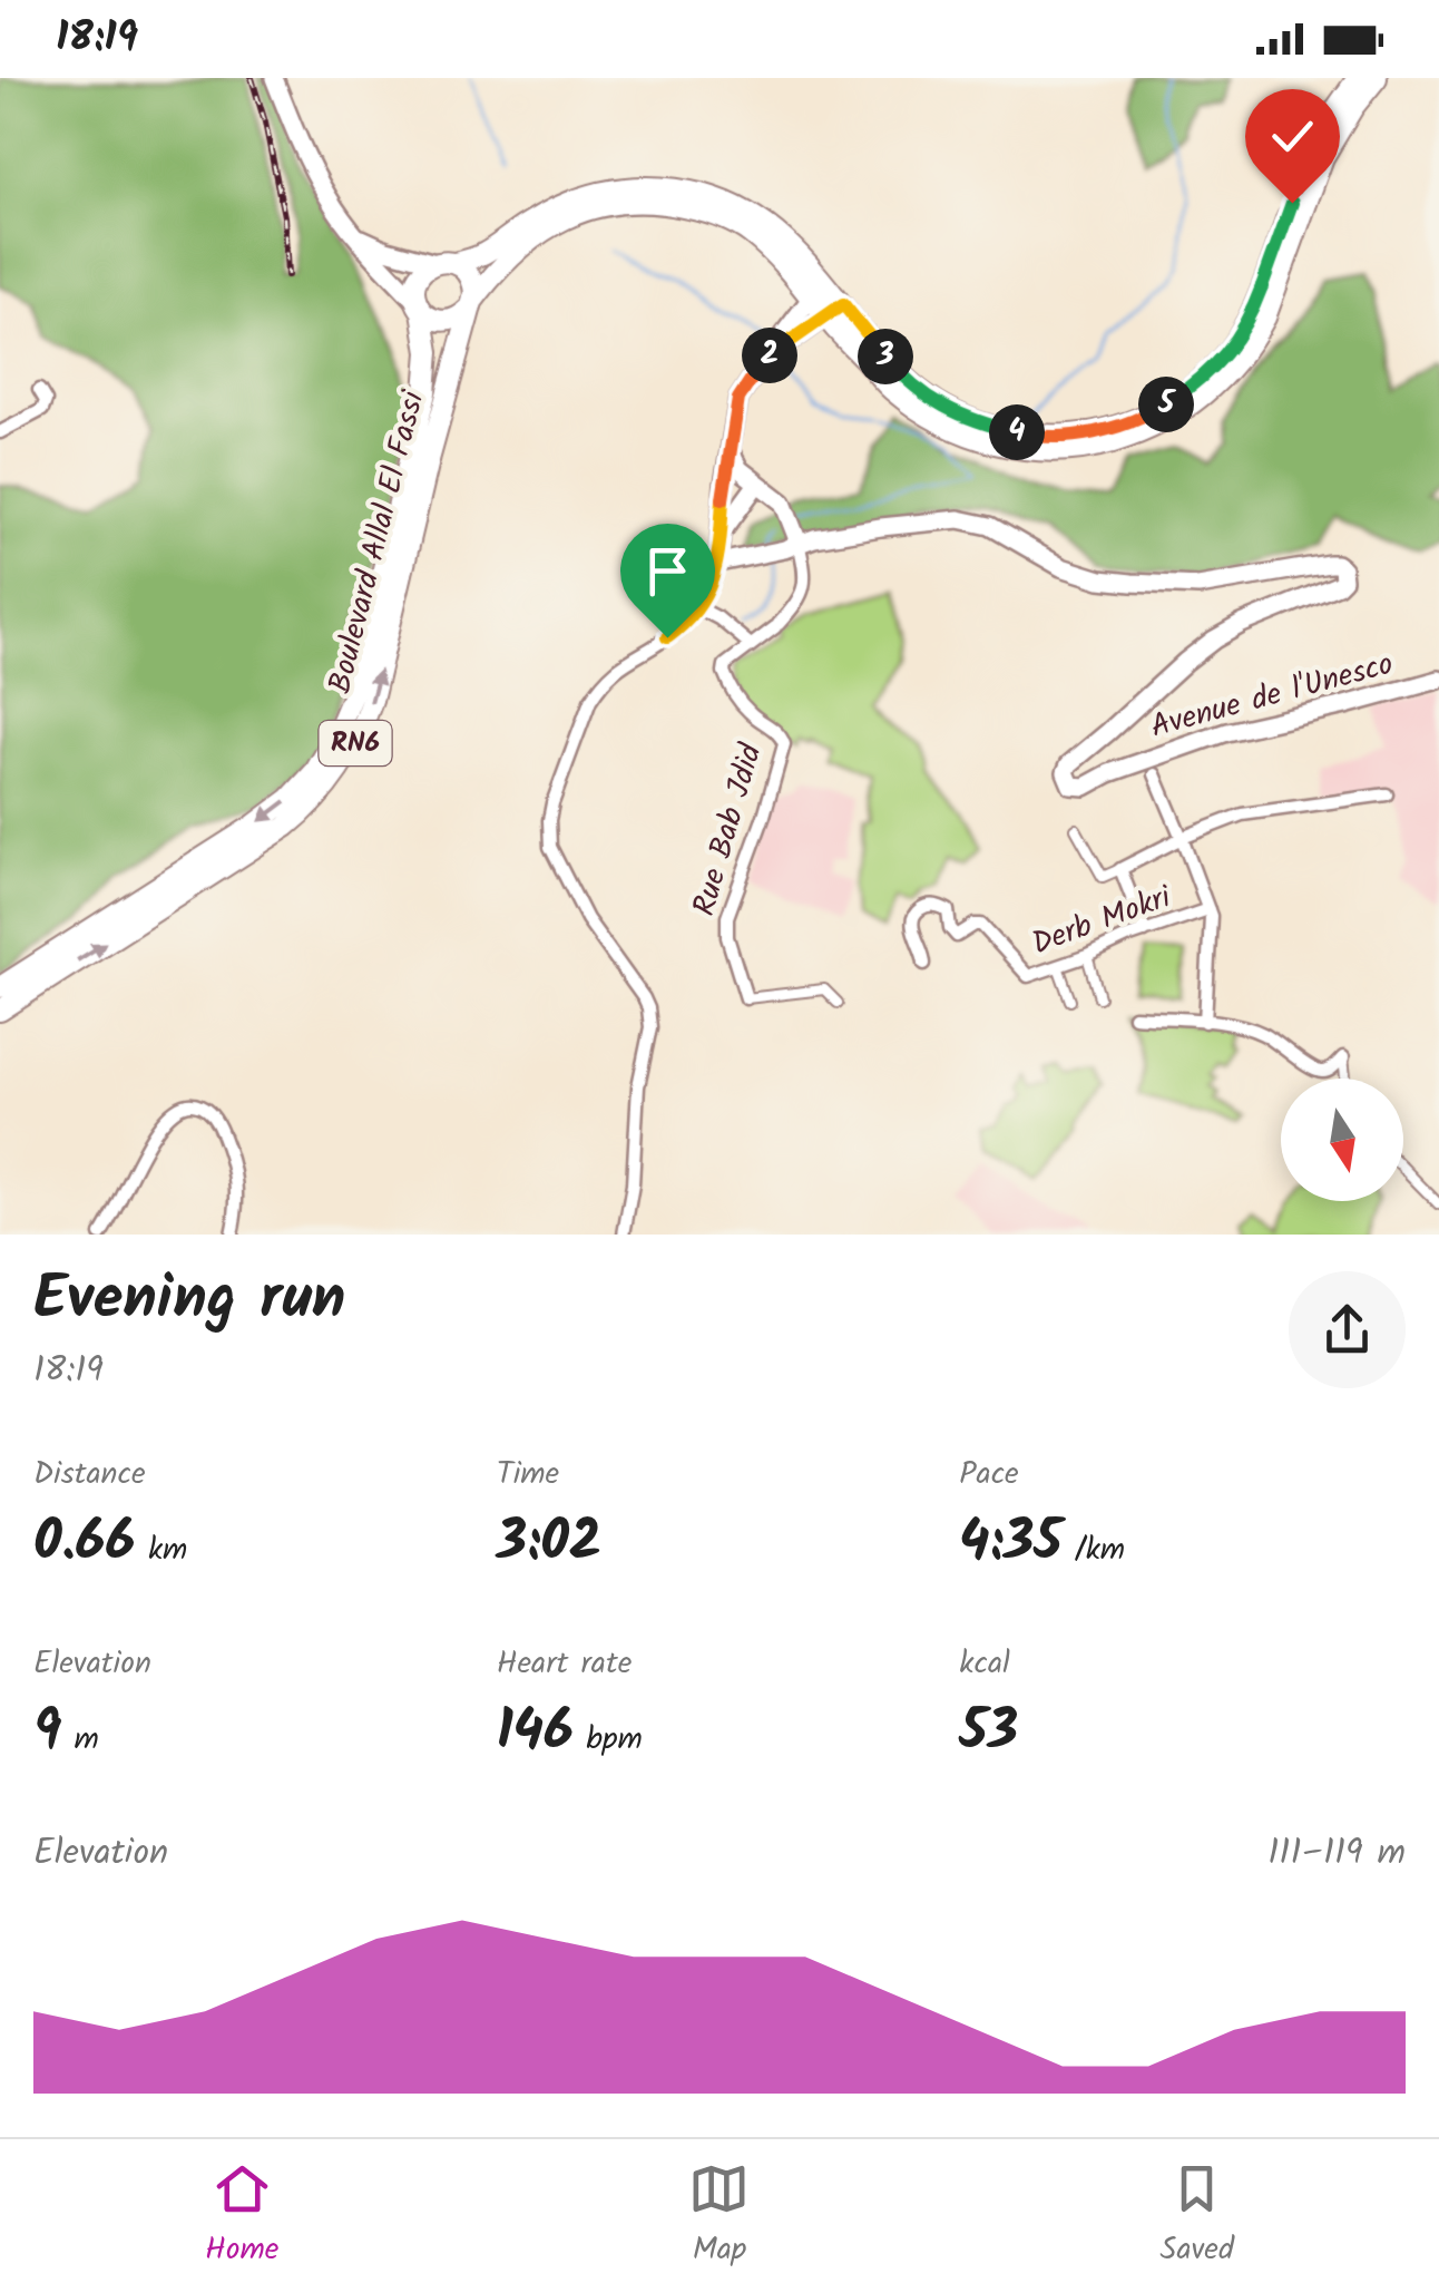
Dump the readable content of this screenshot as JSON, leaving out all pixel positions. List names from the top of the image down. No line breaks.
{"streets":{"main road":["Boulevard Allal El Fassi","Avenue de l'Unesco","RN6","Rue Bab Jdid"],"street":["Derb Mokri"]},"crossings":[["Avenue de l'Unesco","Rue Bab Jdid"]],"north":"bottom","page":{"status":"18:19","pins":["2","3","5","4"],"heading":["Evening run","18:19"],"stats":[["Distance","0.66 km"],["Time","3:02"],["Pace","4:35 /km"],["Elevation","9 m"],["Heart rate","146 bpm"],["kcal","53"]],"chart":["Elevation","111–119 m"],"tabs":["Home","Map","Saved"]}}
